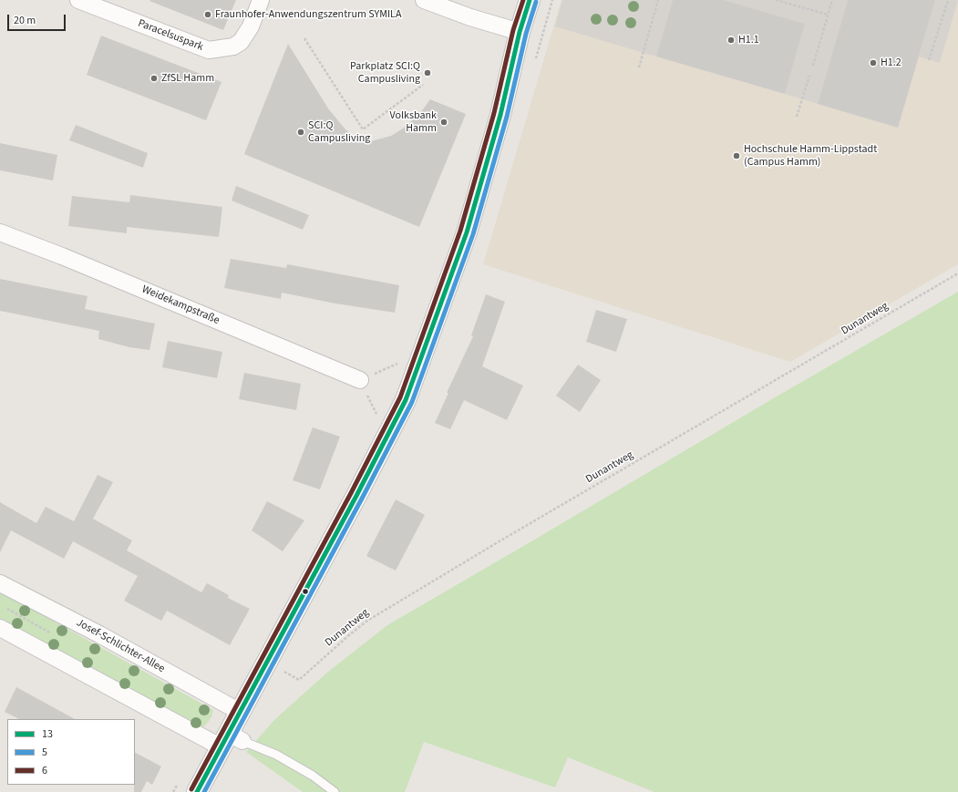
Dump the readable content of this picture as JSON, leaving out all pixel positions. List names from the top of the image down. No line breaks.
{"streets":{"street":["Paracelsuspark","Weidekampstraße","Josef-Schlichter-Allee"],"path":["Dunantweg"]},"places":["Fraunhofer-Anwendungszentrum SYMILA","H1.1","H1.2","Parkplatz SCI:Q Campusliving","ZfSL Hamm","Volksbank Hamm","SCI:Q Campusliving","Hochschule Hamm-Lippstadt (Campus Hamm)"],"lines":["transit line 13","transit line 6","transit line 5"],"legend":["13","5","6"],"scale_bar":"20 m"}
